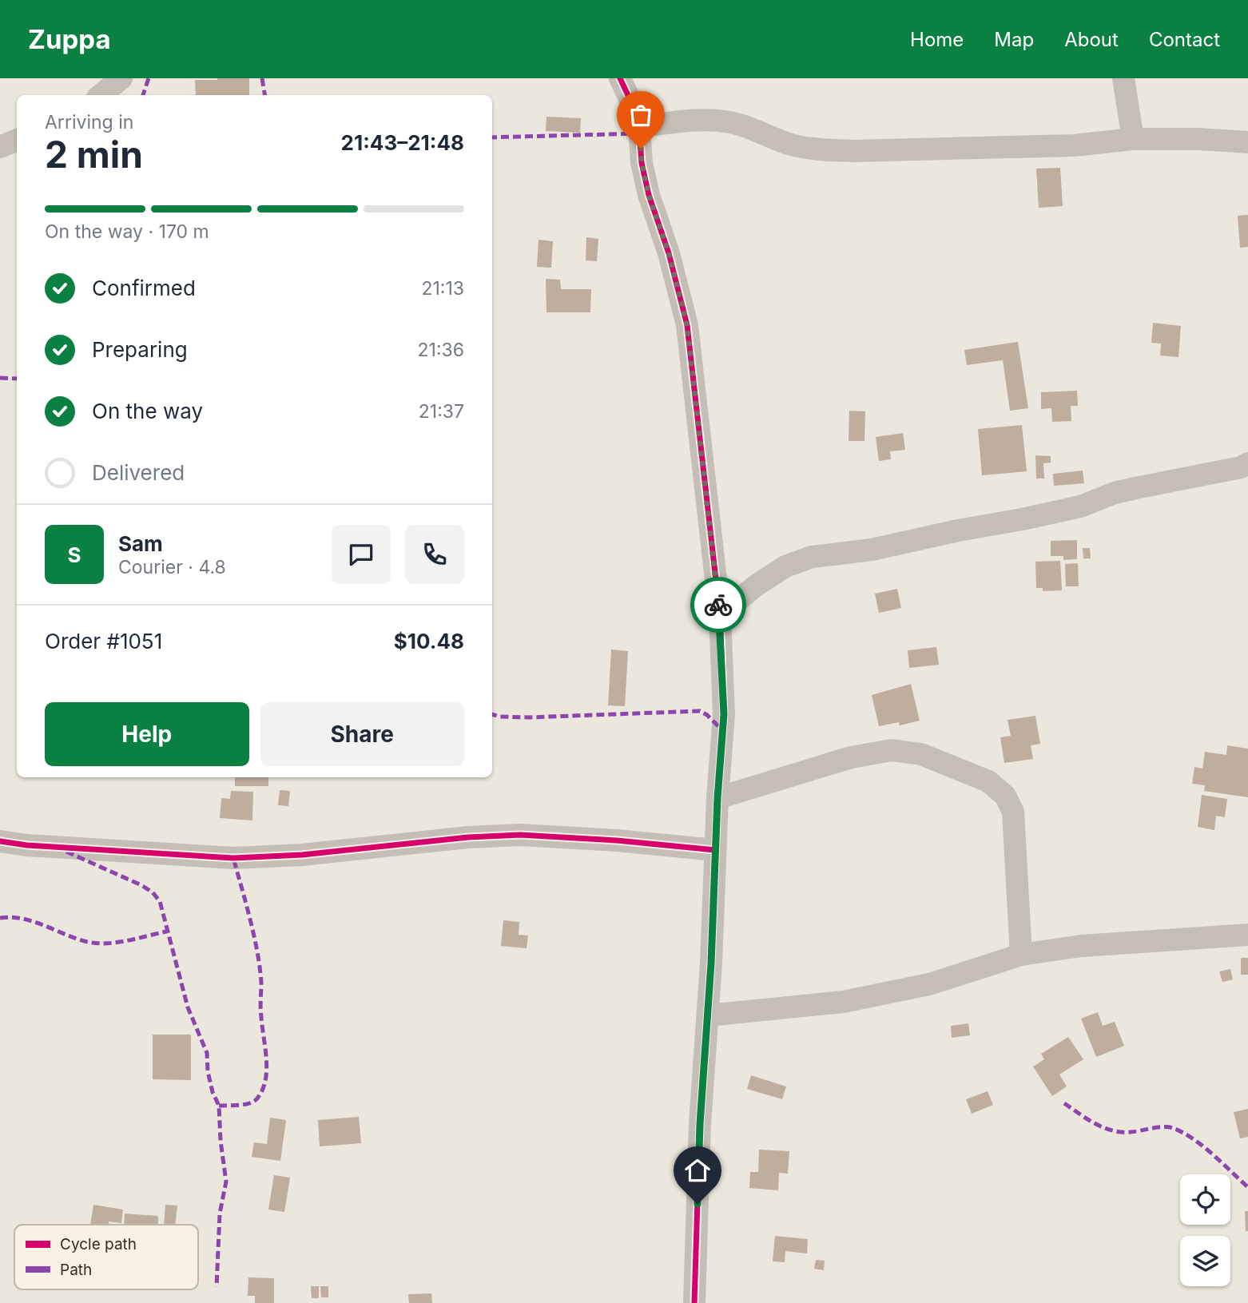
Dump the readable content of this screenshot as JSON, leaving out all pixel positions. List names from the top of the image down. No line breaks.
{"legend":["Cycle path","Path"],"page":{"header":"Zuppa","nav":["Home","Map","About","Contact"],"heading":["2 min","Arriving in","21:43–21:48"],"panel":["Sam","Courier · 4.8","Order #1051","$10.48"],"bar":"On the way · 170 m","list":[["Confirmed","21:13"],["Preparing","21:36"],["On the way","21:37"],"Delivered"],"round":"S","buttons":["Help","Share"]}}
